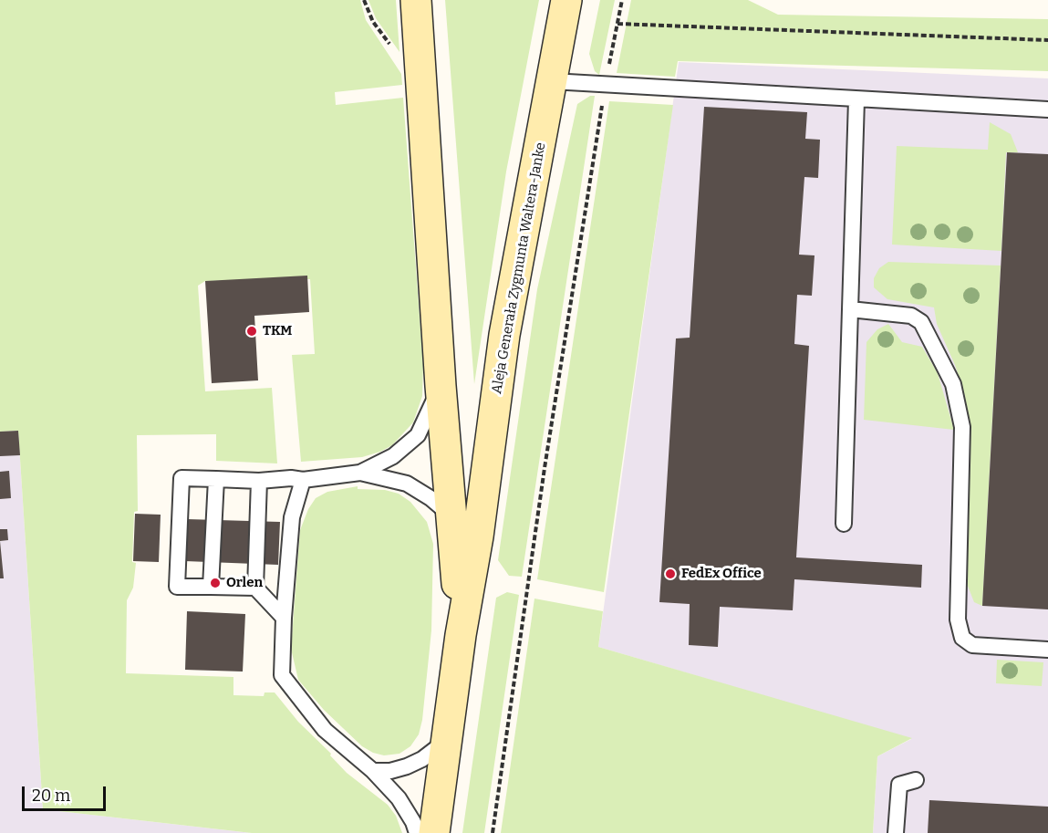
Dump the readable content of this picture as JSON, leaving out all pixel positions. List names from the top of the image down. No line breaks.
{"streets":{"main road":["Aleja Generała Zygmunta Waltera-Janke"]},"places":["TKM","FedEx Office","Orlen"],"scale_bar":"20 m"}
